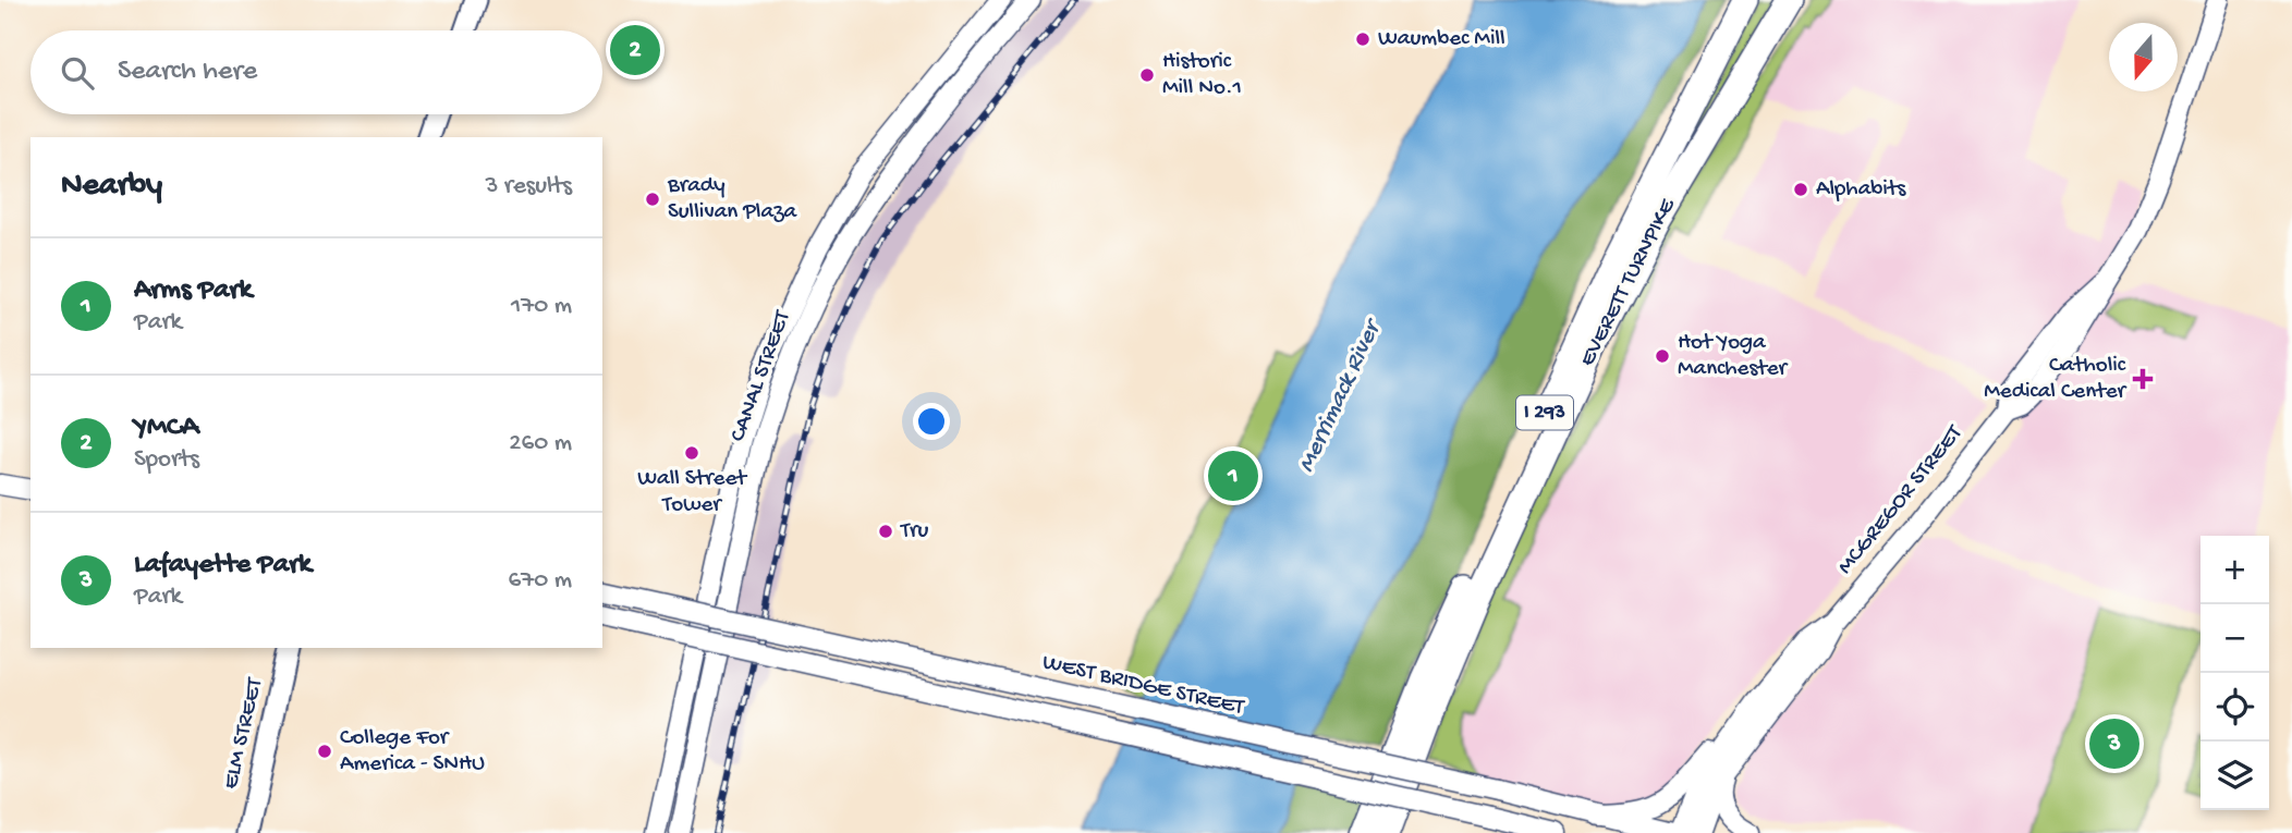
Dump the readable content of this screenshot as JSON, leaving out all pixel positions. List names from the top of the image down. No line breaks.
{"streets":{"highway":["EVERETT TURNPIKE","I 293"],"main road":["CANAL STREET","MCGREGOR STREET","WEST BRIDGE STREET","ELM STREET"]},"water":["Merrimack River"],"places":{"other":["Waumbec Mill","Historic Mill No.1","Alphabits","Brady Sullivan Plaza","Hot Yoga Manchester","Wall Street Tower","Tru","College For America - SNHU"],"health":["Catholic Medical Center"]},"north":"bottom","page":{"pins":["2","1","3"],"search":"Search here","heading":["Nearby","3 results"],"list":[{"mark":"1","name":"Arms Park","note":"Park","value":"170 m"},{"mark":"2","name":"YMCA","note":"Sports","value":"260 m"},{"mark":"3","name":"Lafayette Park","note":"Park","value":"670 m"}],"map_buttons":["+","−"]}}
